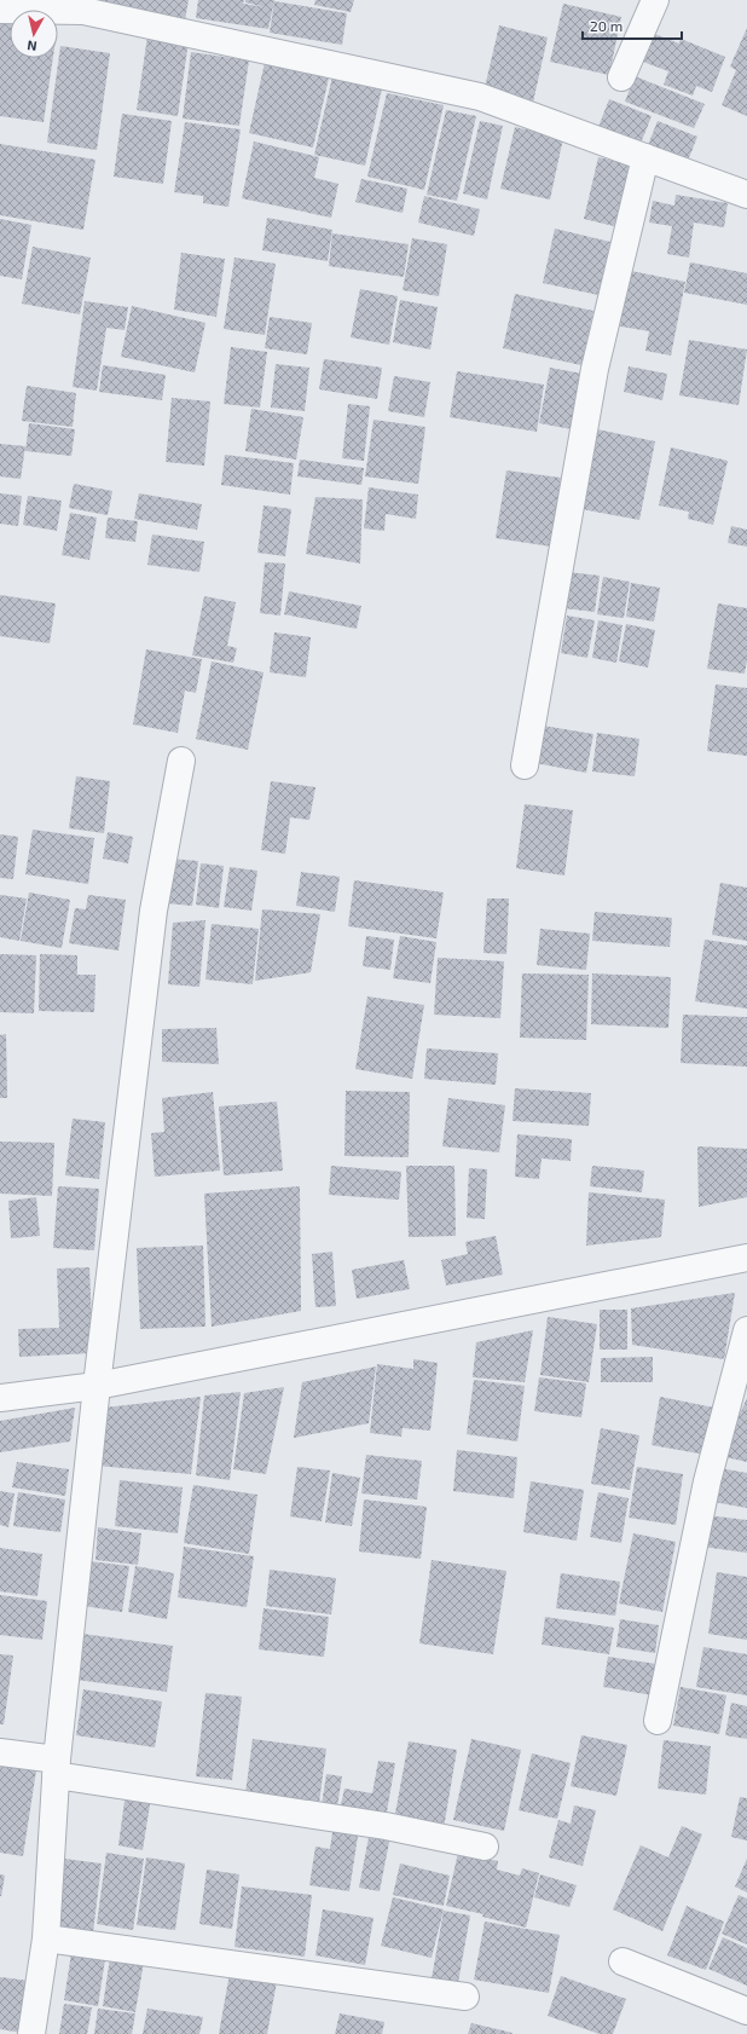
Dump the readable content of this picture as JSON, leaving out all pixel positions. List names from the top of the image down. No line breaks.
{"scale_bar":"20 m","north":"bottom"}
